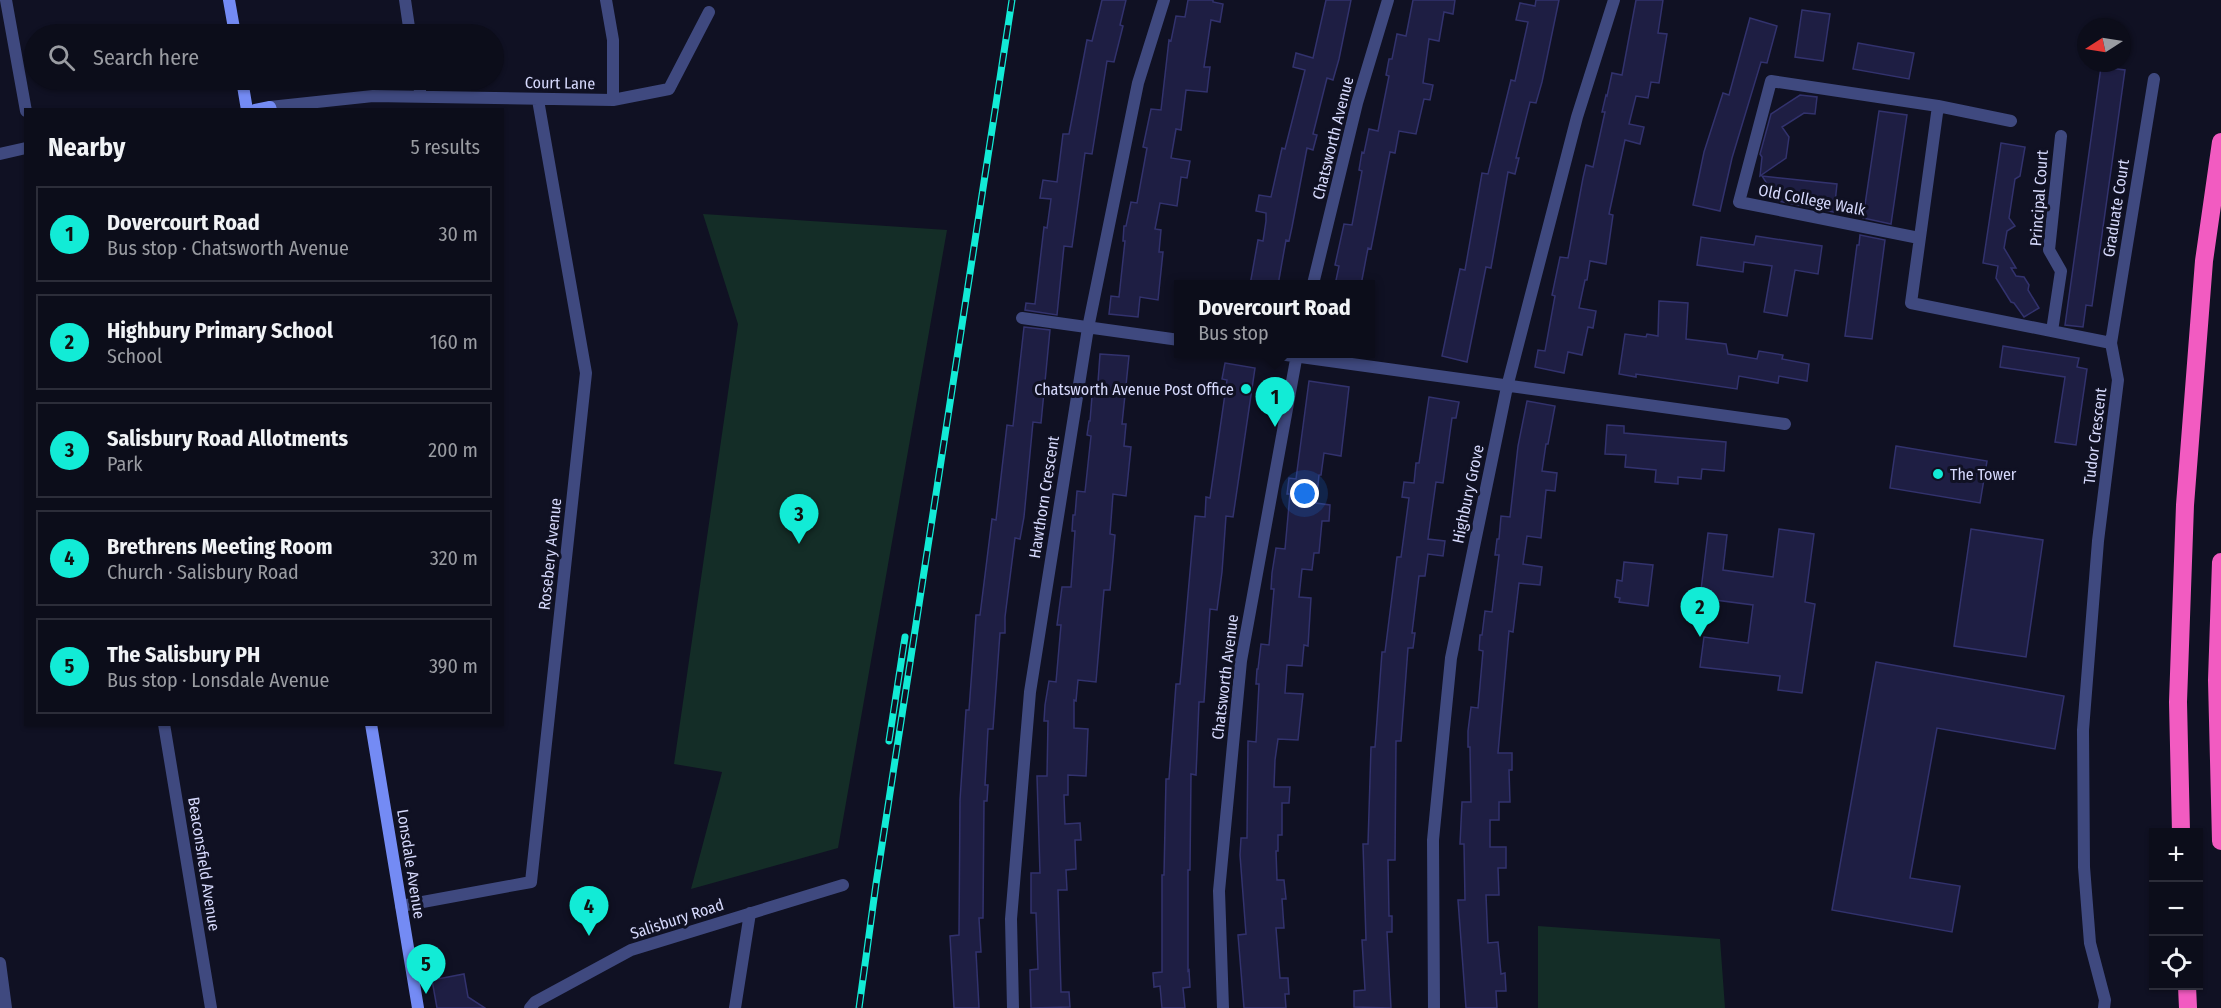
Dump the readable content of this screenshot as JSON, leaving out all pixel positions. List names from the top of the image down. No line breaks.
{"streets":{"street":["Court Lane","Chatsworth Avenue","Principal Court","Old College Walk","Graduate Court","Tudor Crescent","Highbury Grove","Hawthorn Crescent","Rosebery Avenue","Beaconsfield Avenue","Lonsdale Avenue","Salisbury Road"]},"crossings":[["Court Lane","Rosebery Avenue"],["Graduate Court","Tudor Crescent"],["Rosebery Avenue","Lonsdale Avenue"]],"places":["Chatsworth Avenue Post Office","The Tower"],"north":"left","page":{"search":"Search here","heading":["Nearby","5 results"],"list":[{"mark":"1","name":"Dovercourt Road","note":"Bus stop · Chatsworth Avenue","value":"30 m"},{"mark":"2","name":"Highbury Primary School","note":"School","value":"160 m"},{"mark":"3","name":"Salisbury Road Allotments","note":"Park","value":"200 m"},{"mark":"4","name":"Brethrens Meeting Room","note":"Church · Salisbury Road","value":"320 m"},{"mark":"5","name":"The Salisbury PH","note":"Bus stop · Lonsdale Avenue","value":"390 m"}],"popup":["Dovercourt Road","Bus stop"],"pins":["1","3","2","4","5"],"map_buttons":["+","−"]}}
